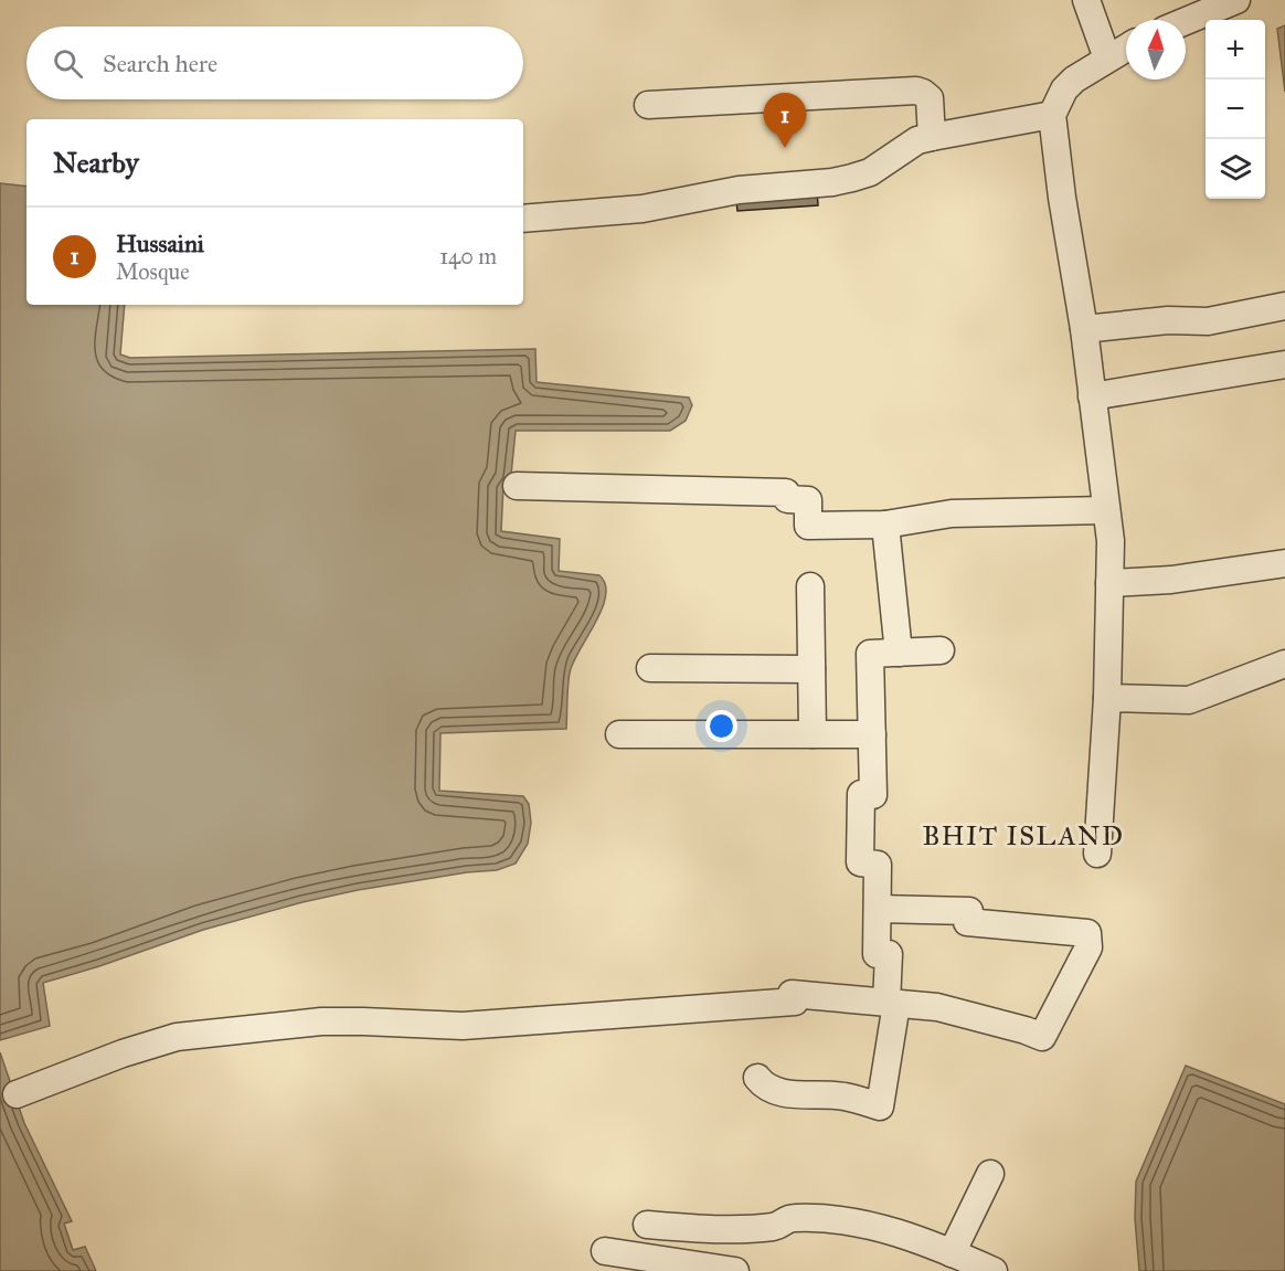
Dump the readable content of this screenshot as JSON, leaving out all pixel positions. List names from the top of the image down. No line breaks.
{"districts":["BHIT ISLAND"],"north":"top","page":{"map_buttons":["+","−"],"search":"Search here","pins":"1","heading":"Nearby","list":[{"mark":"1","name":"Hussaini","note":"Mosque","value":"140 m"}]}}
